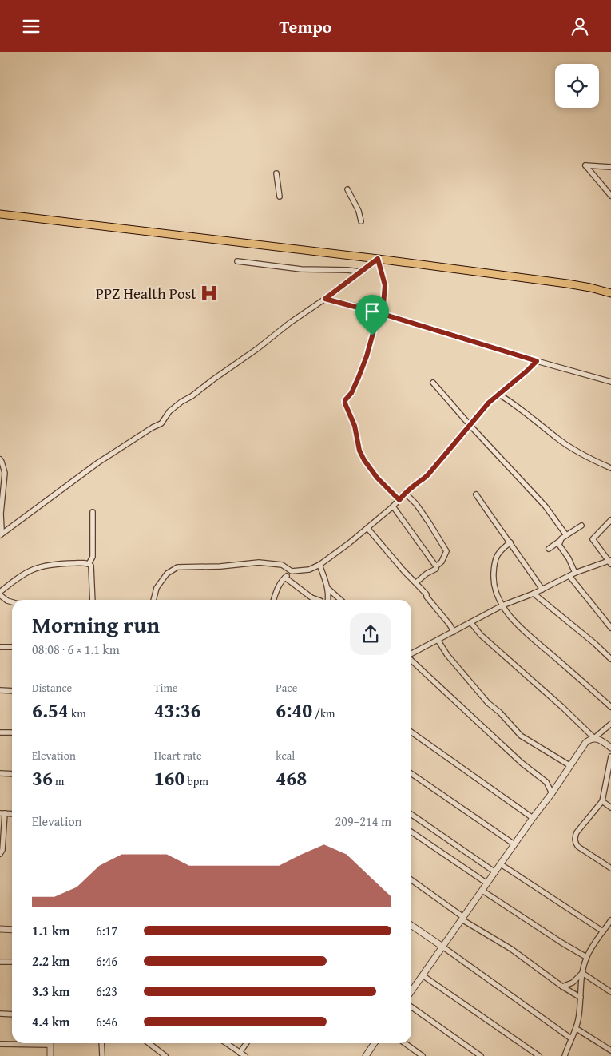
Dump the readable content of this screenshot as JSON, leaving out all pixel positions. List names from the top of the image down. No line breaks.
{"places":{"hospital":["PPZ Health Post"]},"page":{"header":"Tempo","heading":["Morning run","08:08 · 6 × 1.1 km"],"stats":[["Distance","6.54 km"],["Time","43:36"],["Pace","6:40 /km"],["Elevation","36 m"],["Heart rate","160 bpm"],["kcal","468"]],"chart":["Elevation","209–214 m"],"list":[{"name":"1.1 km","note":"6:17"},{"name":"2.2 km","note":"6:46"},{"name":"3.3 km","note":"6:23"},{"name":"4.4 km","note":"6:46"}]}}
